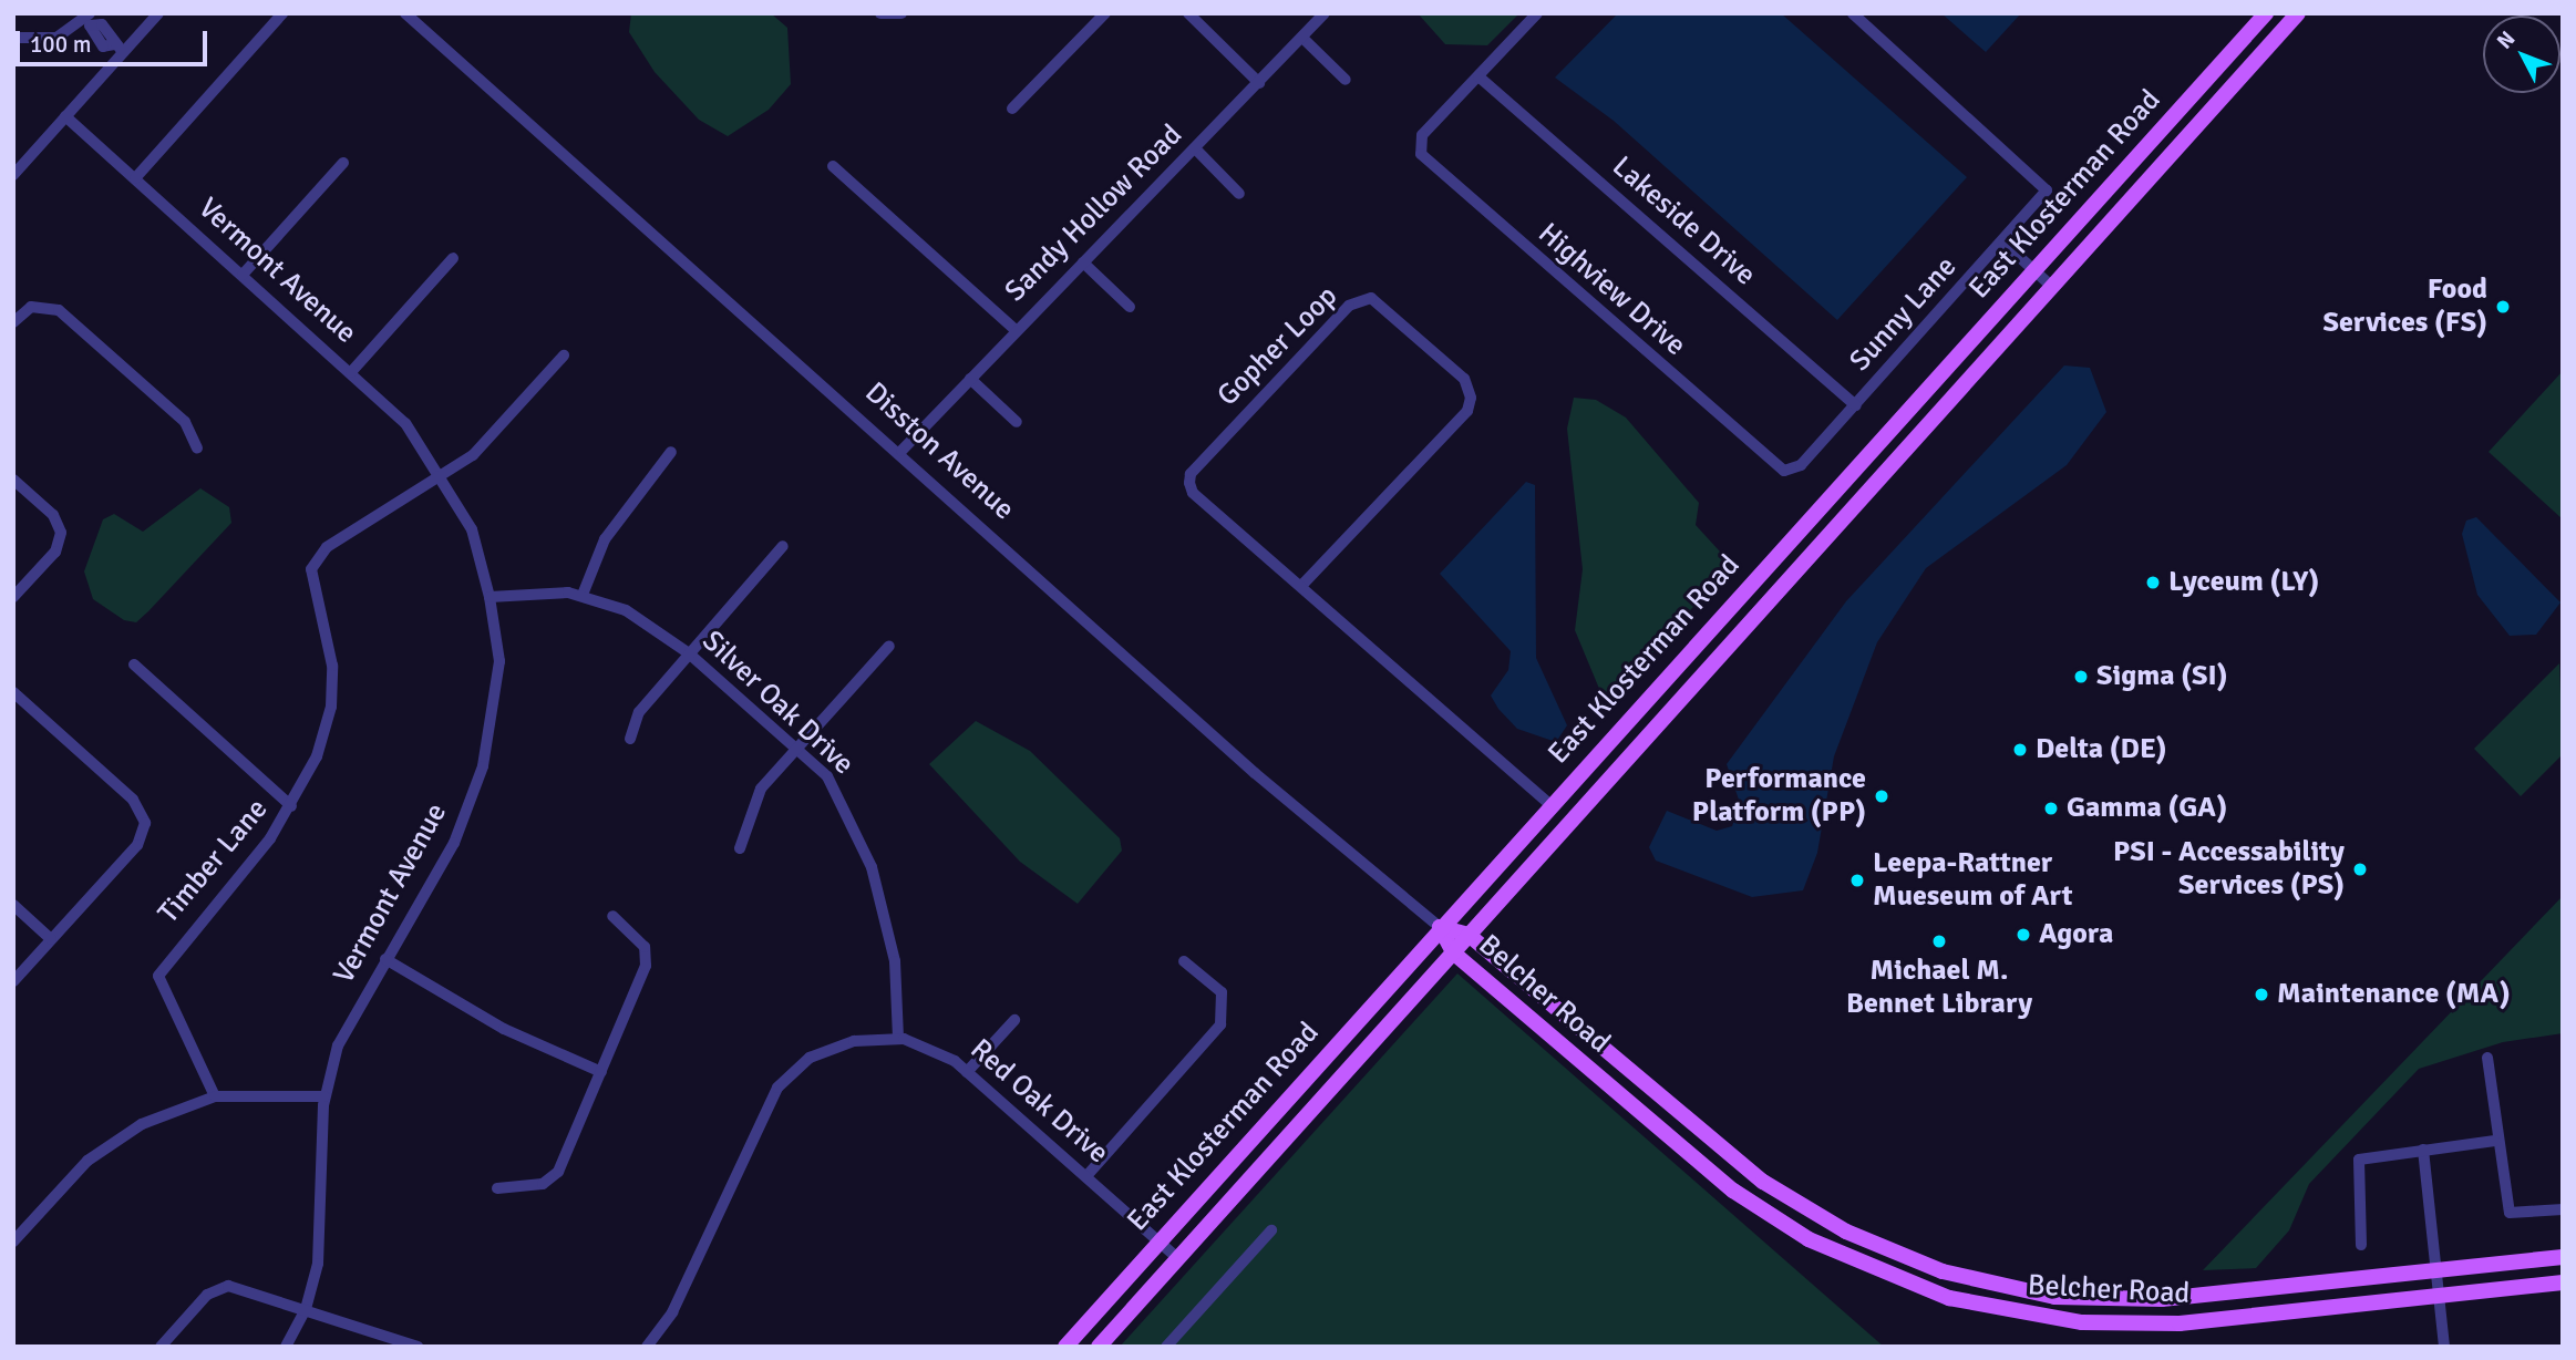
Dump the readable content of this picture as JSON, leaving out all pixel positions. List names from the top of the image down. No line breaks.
{"streets":{"main road":["East Klosterman Road","Belcher Road"],"street":["Sandy Hollow Road","Lakeside Drive","Vermont Avenue","Highview Drive","Sunny Lane","Gopher Loop","Disston Avenue","Silver Oak Drive","Timber Lane","Red Oak Drive"]},"crossings":[["East Klosterman Road","Gopher Loop"],["East Klosterman Road","Disston Avenue"],["East Klosterman Road","Belcher Road"],["East Klosterman Road","Red Oak Drive"],["Sandy Hollow Road","Disston Avenue"],["Lakeside Drive","Highview Drive"],["Lakeside Drive","Sunny Lane"],["Vermont Avenue","Silver Oak Drive"],["Vermont Avenue","Timber Lane"],["Highview Drive","Sunny Lane"],["Disston Avenue","Belcher Road"],["Silver Oak Drive","Red Oak Drive"]],"places":["Food Services (FS)","Lyceum (LY)","Sigma (SI)","Delta (DE)","Performance Platform (PP)","Gamma (GA)","PSI - Accessability Services (PS)","Leepa-Rattner Mueseum of Art","Agora","Michael M. Bennet Library","Maintenance (MA)"],"scale_bar":"100 m","north":"top left"}
